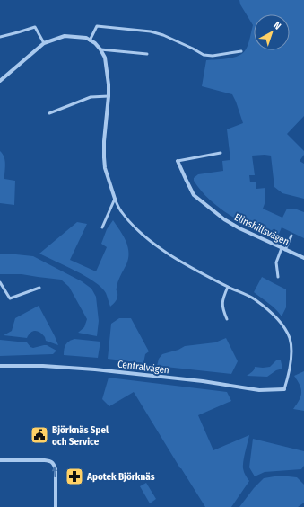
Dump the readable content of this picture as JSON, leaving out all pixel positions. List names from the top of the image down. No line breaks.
{"streets":{"street":["Elinshillsvägen","Centralvägen"]},"places":{"public building":["Björknäs Spel och Service"],"pharmacy":["Apotek Björknäs"]},"north":"top right"}
